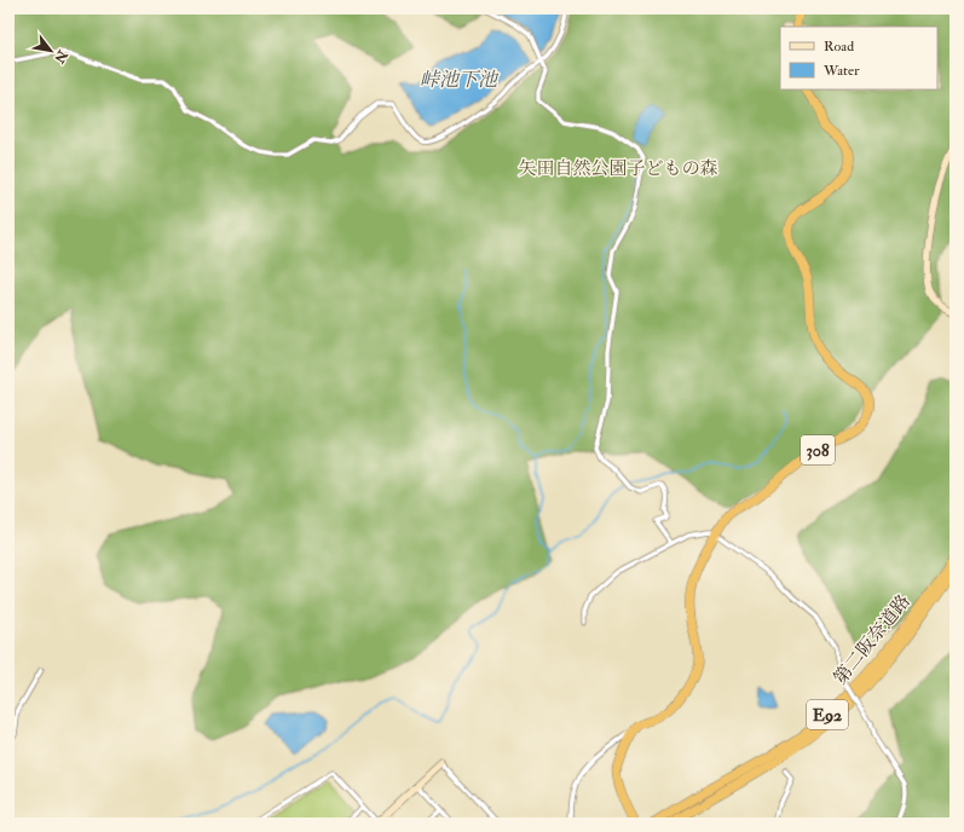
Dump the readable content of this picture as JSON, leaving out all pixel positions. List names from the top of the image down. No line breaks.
{"streets":{"highway":["308","第二阪奈道路","E92"]},"water":["峠池下池"],"parks":["矢田自然公園子どもの森"],"legend":["Road","Water"],"north":"bottom right"}
